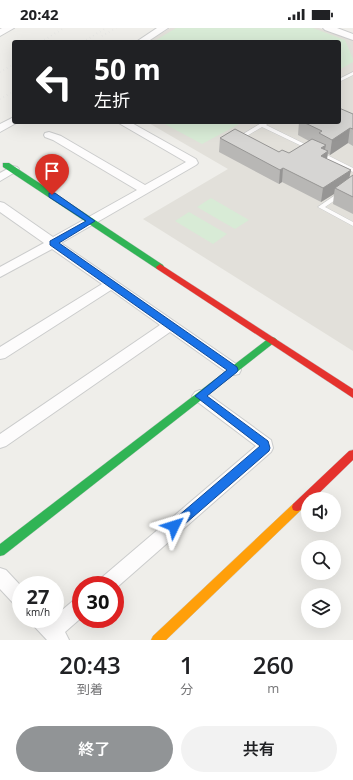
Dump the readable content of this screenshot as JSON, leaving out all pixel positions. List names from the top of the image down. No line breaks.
{"page":{"status":"20:42","turn":["50 m","左折"],"speed":"27 km/h","limit":"30","eta":["20:43","到着","1","分","260","m"],"buttons":["終了","共有"]}}
